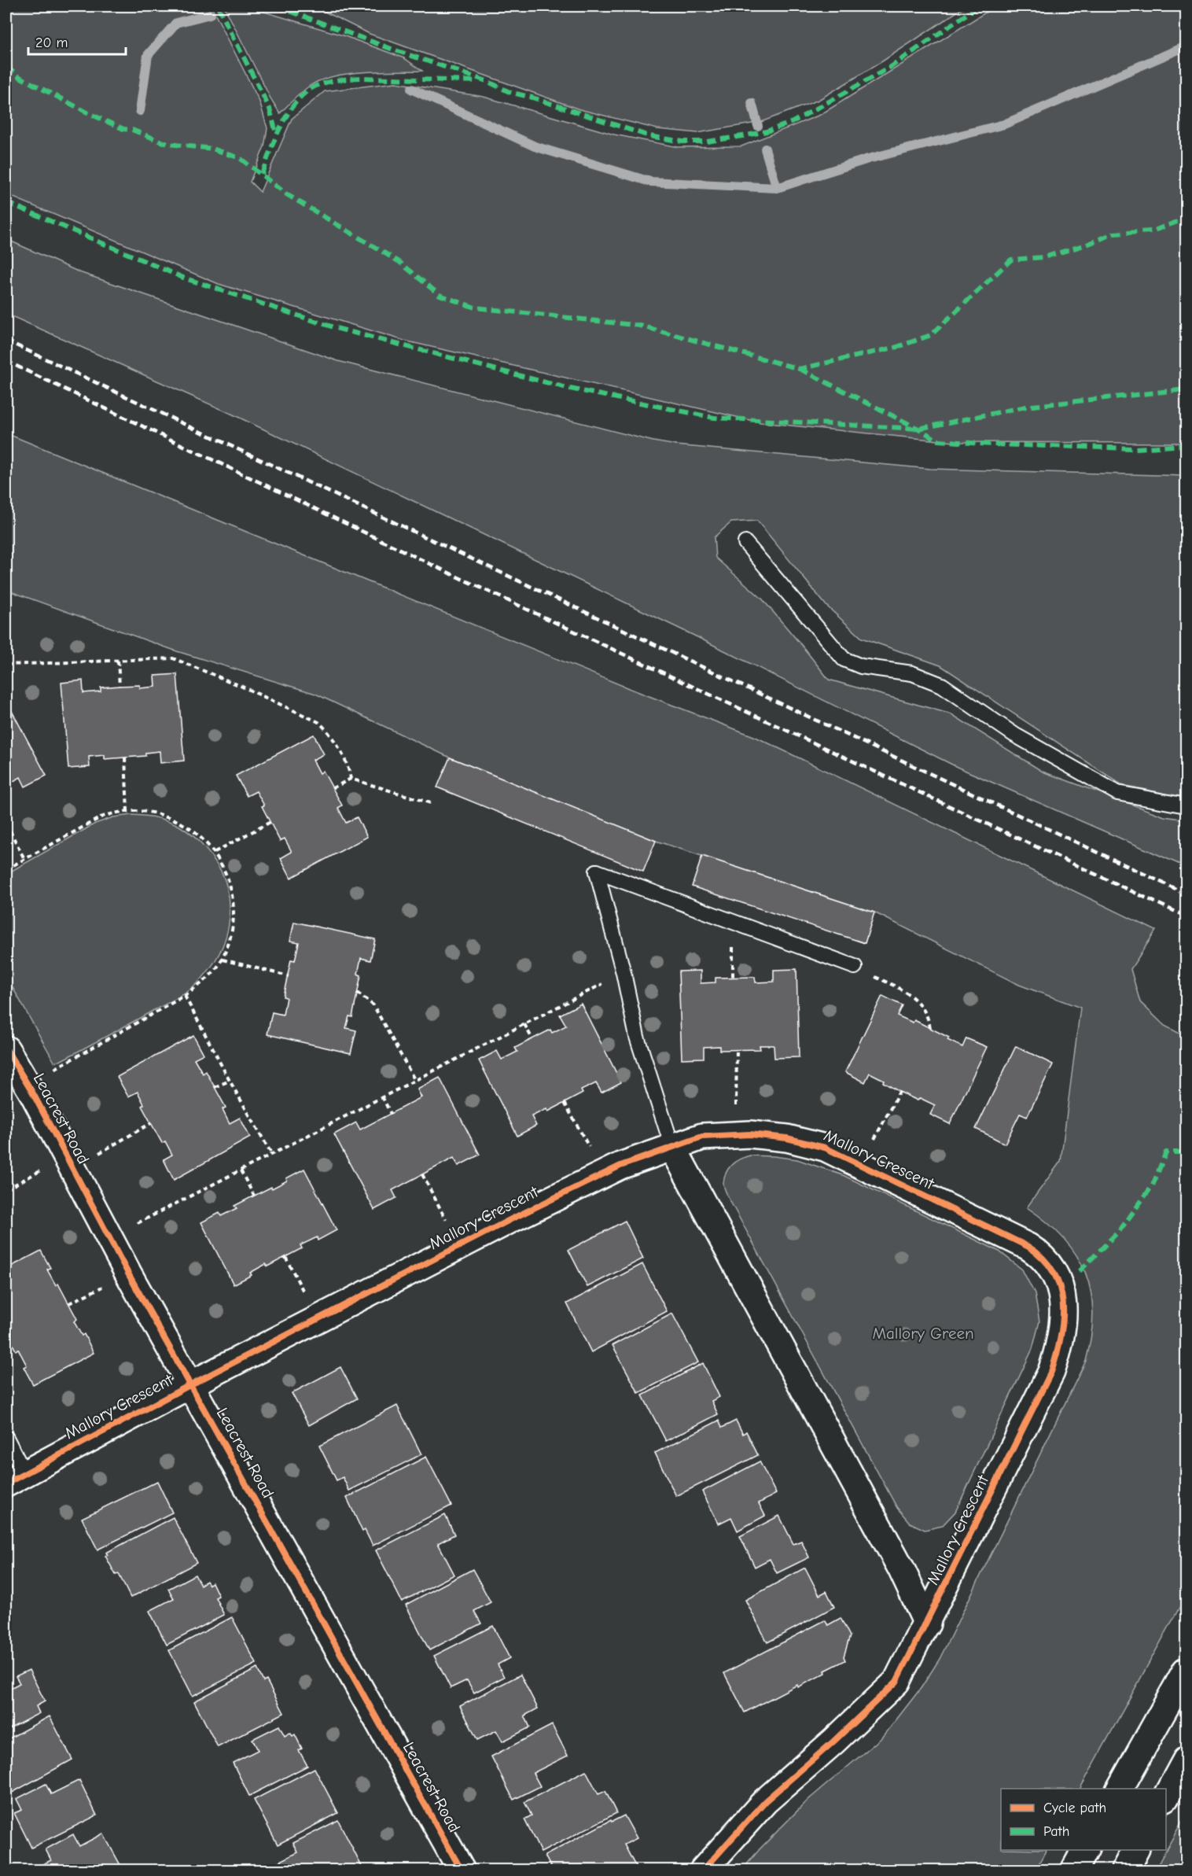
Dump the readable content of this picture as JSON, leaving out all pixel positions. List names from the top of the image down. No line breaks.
{"streets":{"street":["Leacrest Road","Mallory Crescent"]},"crossings":[["Leacrest Road","Mallory Crescent"]],"parks":["Mallory Green"],"legend":["Cycle path","Path"],"scale_bar":"20 m"}
